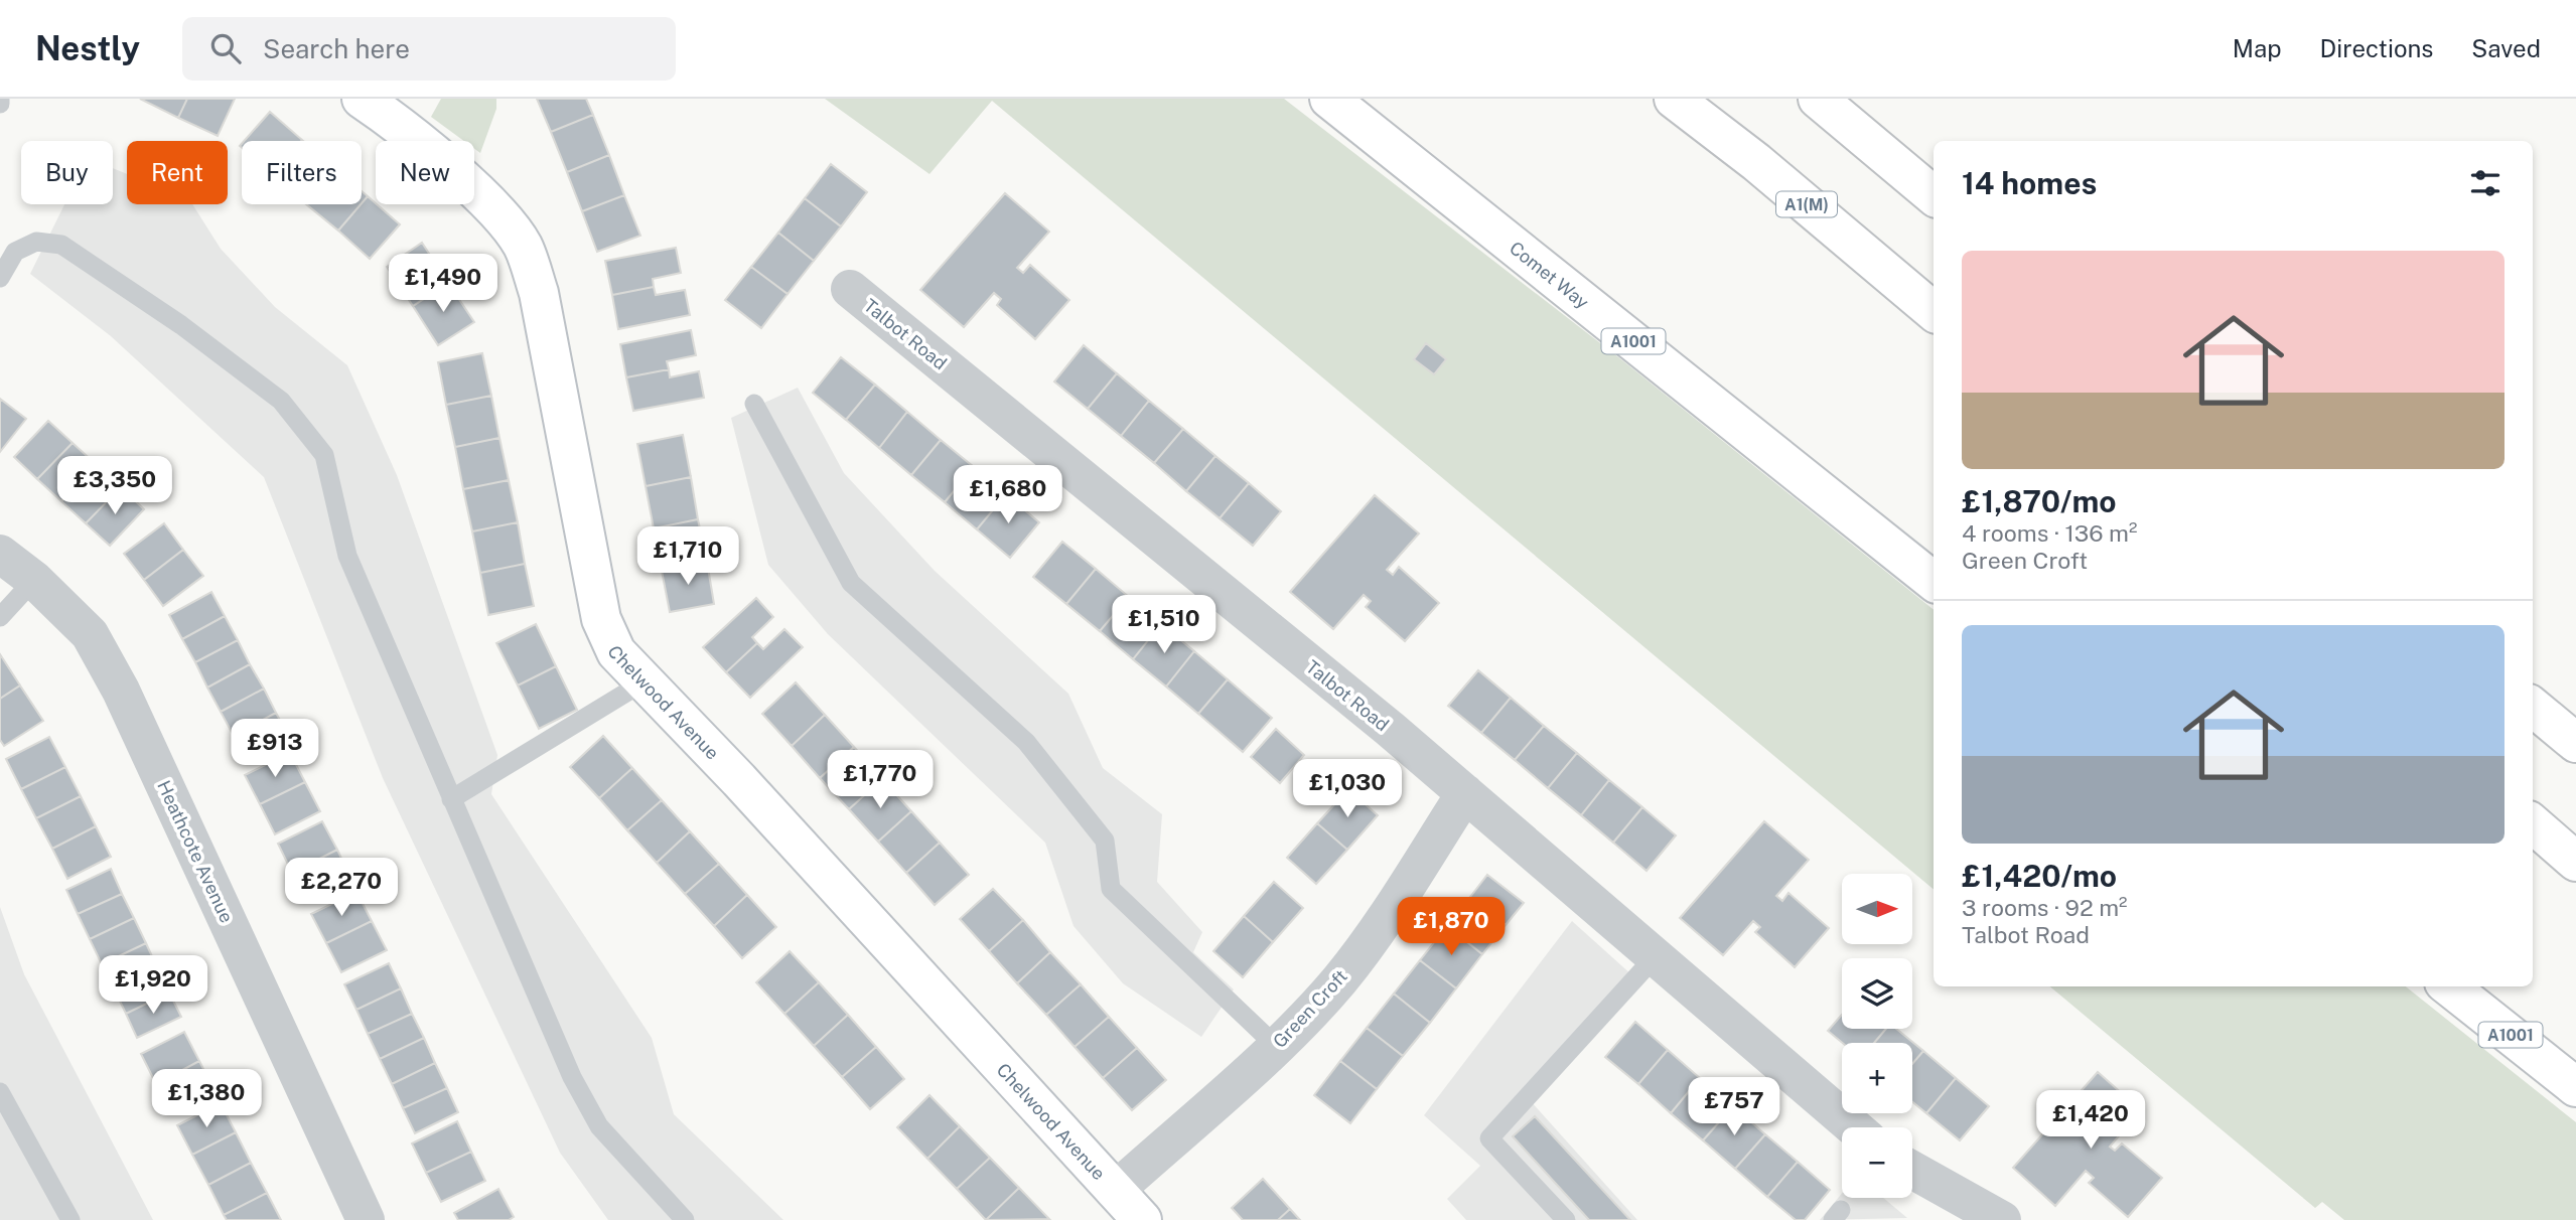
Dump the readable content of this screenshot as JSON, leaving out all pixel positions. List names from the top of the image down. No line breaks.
{"streets":{"main road":["A1(M)","Comet Way","A1001","Chelwood Avenue"],"street":["Talbot Road","Heathcote Avenue","Green Croft"]},"crossings":[["Talbot Road","Green Croft"],["Chelwood Avenue","Green Croft"]],"north":"right","page":{"header":"Nestly","search":"Search here","nav":["Map","Directions","Saved"],"chip":["Buy","Rent","Filters","New"],"heading":"14 homes","list":[{"name":"£1,870/mo","note":"4 rooms · 136 m² · Green Croft"},{"name":"£1,420/mo","note":"3 rooms · 92 m² · Talbot Road"}],"price":["£1,490","£3,350","£1,680","£1,710","£1,510","£913","£1,770","£1,030","£2,270","£1,870","£1,920","£1,380","£757","£1,420"],"map_buttons":["+","−"]}}
